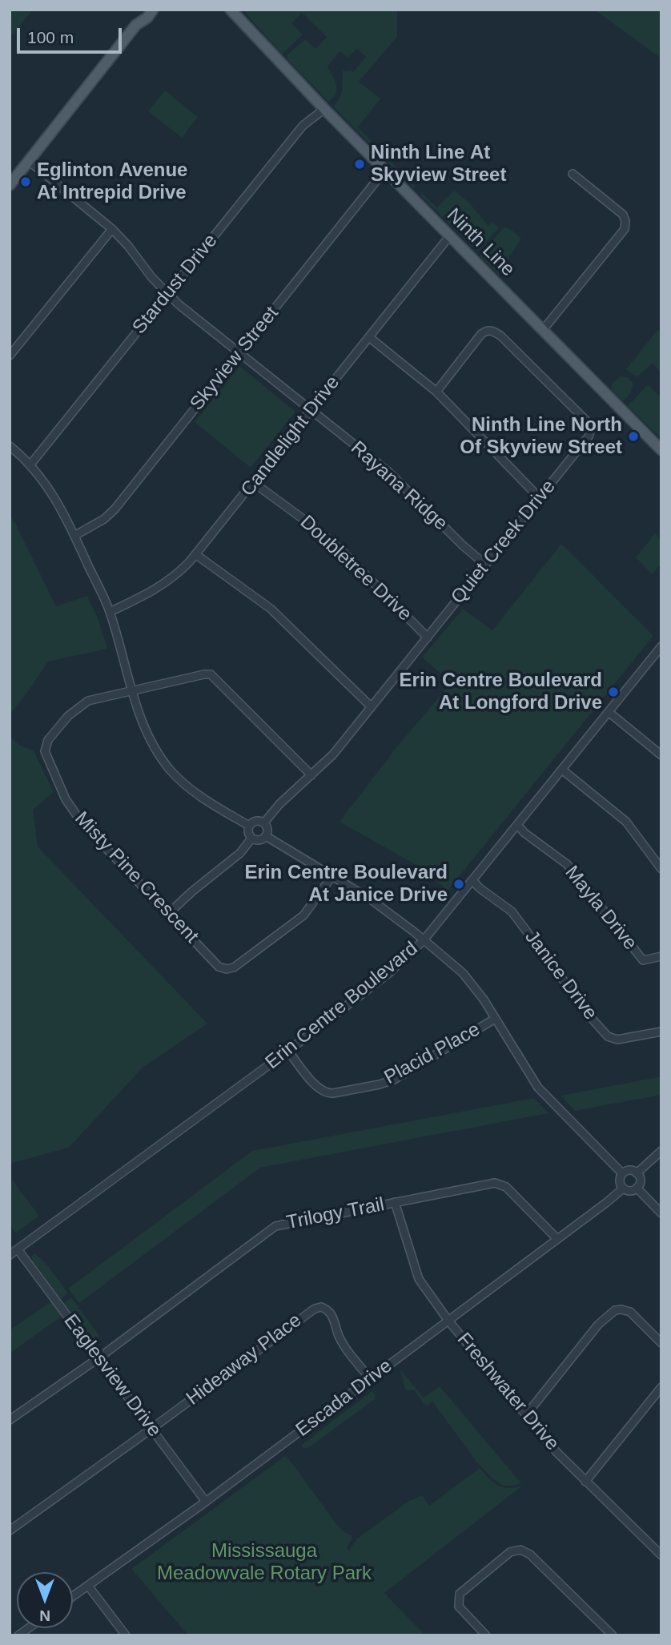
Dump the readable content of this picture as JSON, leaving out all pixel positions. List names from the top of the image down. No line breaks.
{"streets":{"main road":["Ninth Line"],"street":["Stardust Drive","Skyview Street","Candlelight Drive","Rayana Ridge","Quiet Creek Drive","Doubletree Drive","Misty Pine Crescent","Mayla Drive","Janice Drive","Erin Centre Boulevard","Placid Place","Trilogy Trail","Hideaway Place","Eaglesview Drive","Freshwater Drive","Escada Drive"]},"crossings":[["Ninth Line","Stardust Drive"],["Ninth Line","Skyview Street"],["Ninth Line","Candlelight Drive"],["Stardust Drive","Rayana Ridge"],["Skyview Street","Rayana Ridge"],["Candlelight Drive","Rayana Ridge"],["Candlelight Drive","Doubletree Drive"],["Rayana Ridge","Quiet Creek Drive"],["Quiet Creek Drive","Doubletree Drive"],["Mayla Drive","Erin Centre Boulevard"],["Janice Drive","Erin Centre Boulevard"],["Erin Centre Boulevard","Placid Place"],["Erin Centre Boulevard","Eaglesview Drive"],["Trilogy Trail","Eaglesview Drive"],["Trilogy Trail","Freshwater Drive"],["Trilogy Trail","Escada Drive"],["Hideaway Place","Eaglesview Drive"],["Hideaway Place","Escada Drive"],["Eaglesview Drive","Escada Drive"],["Freshwater Drive","Escada Drive"]],"parks":["Mississauga Meadowvale Rotary Park"],"places":["Ninth Line At Skyview Street","Eglinton Avenue At Intrepid Drive","Ninth Line North Of Skyview Street","Erin Centre Boulevard At Longford Drive","Erin Centre Boulevard At Janice Drive"],"scale_bar":"100 m","north":"bottom"}
